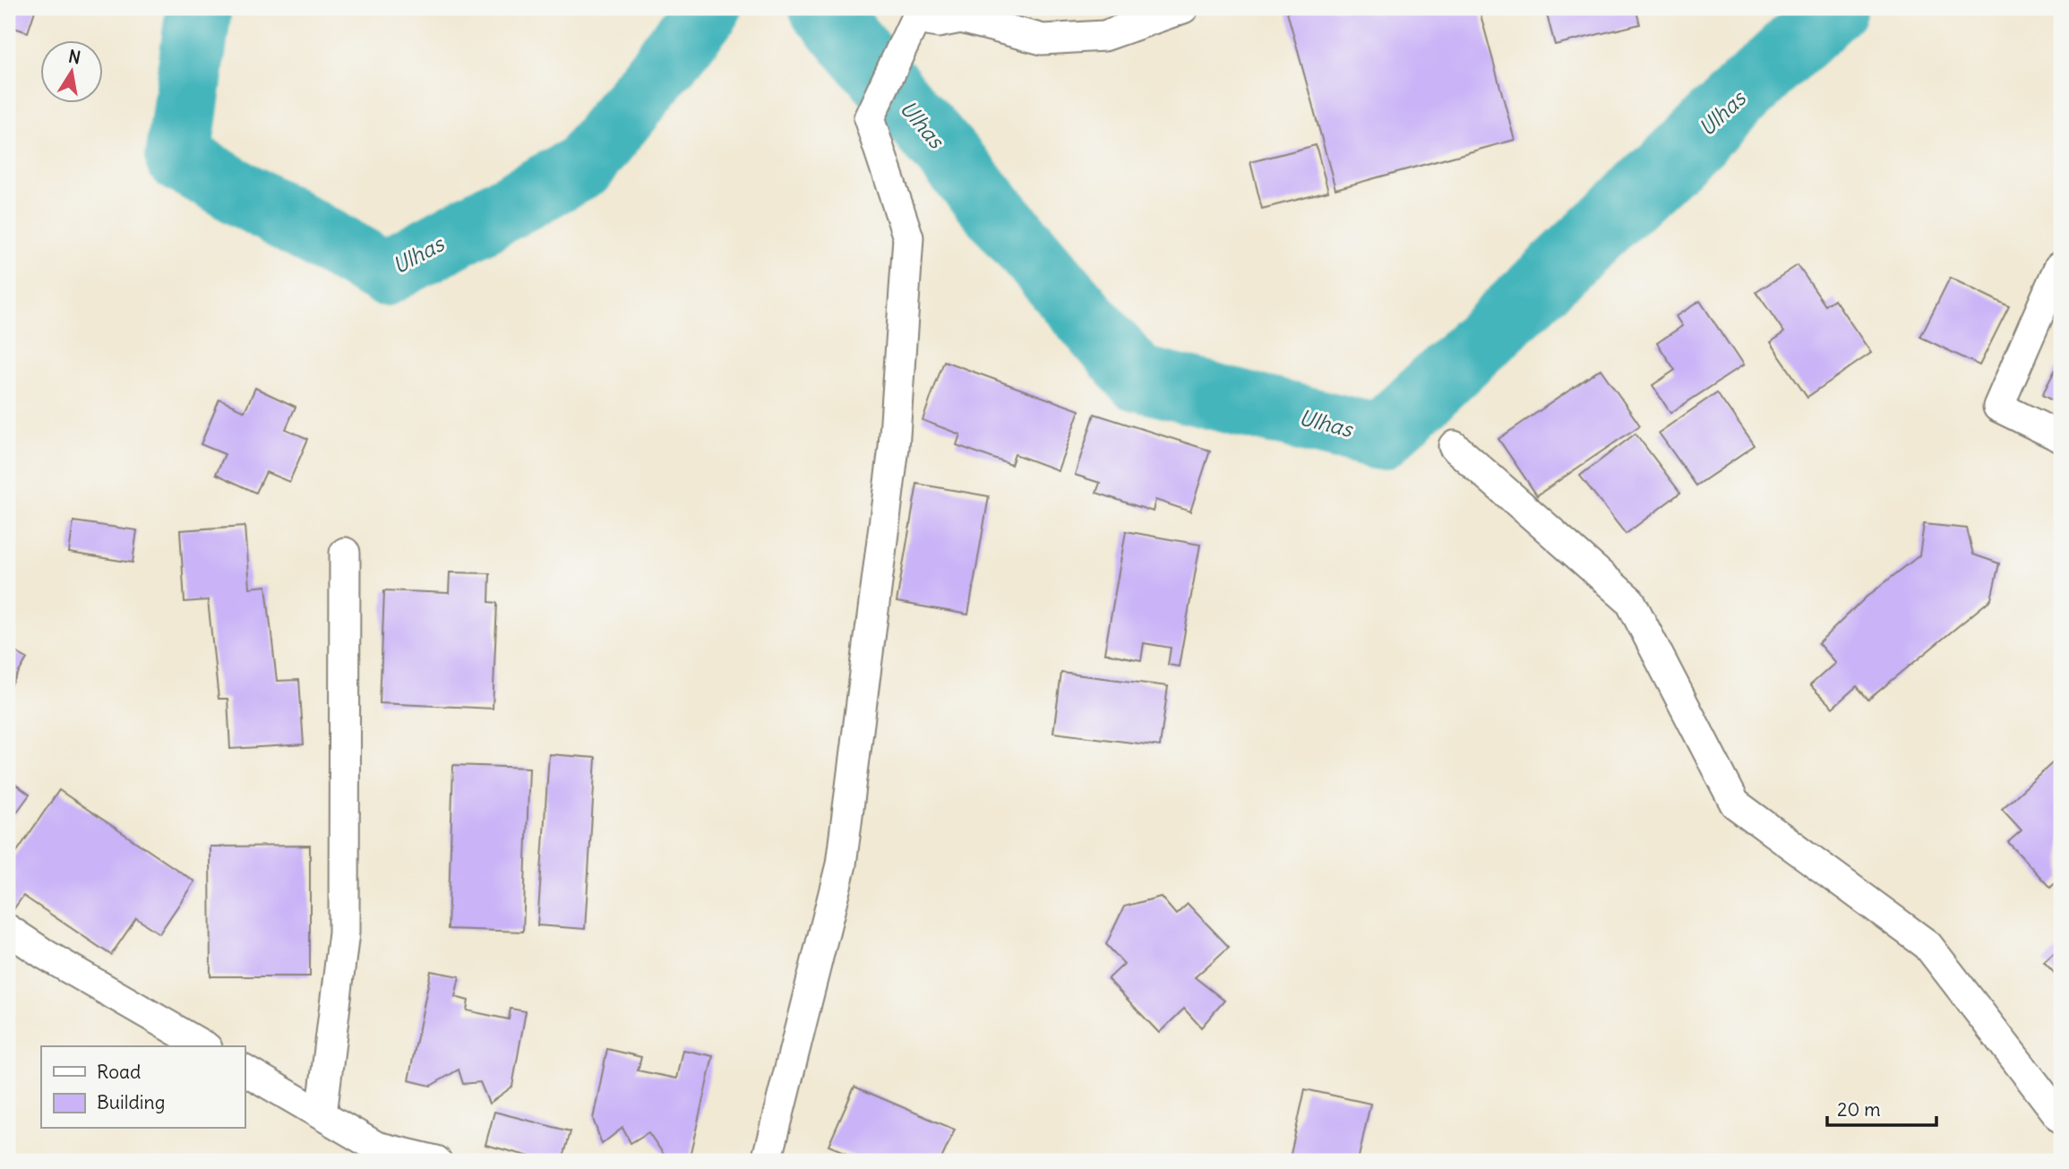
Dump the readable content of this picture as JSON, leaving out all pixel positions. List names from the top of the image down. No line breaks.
{"water":["Ulhas"],"legend":["Road","Building"],"scale_bar":"20 m","north":"top"}
